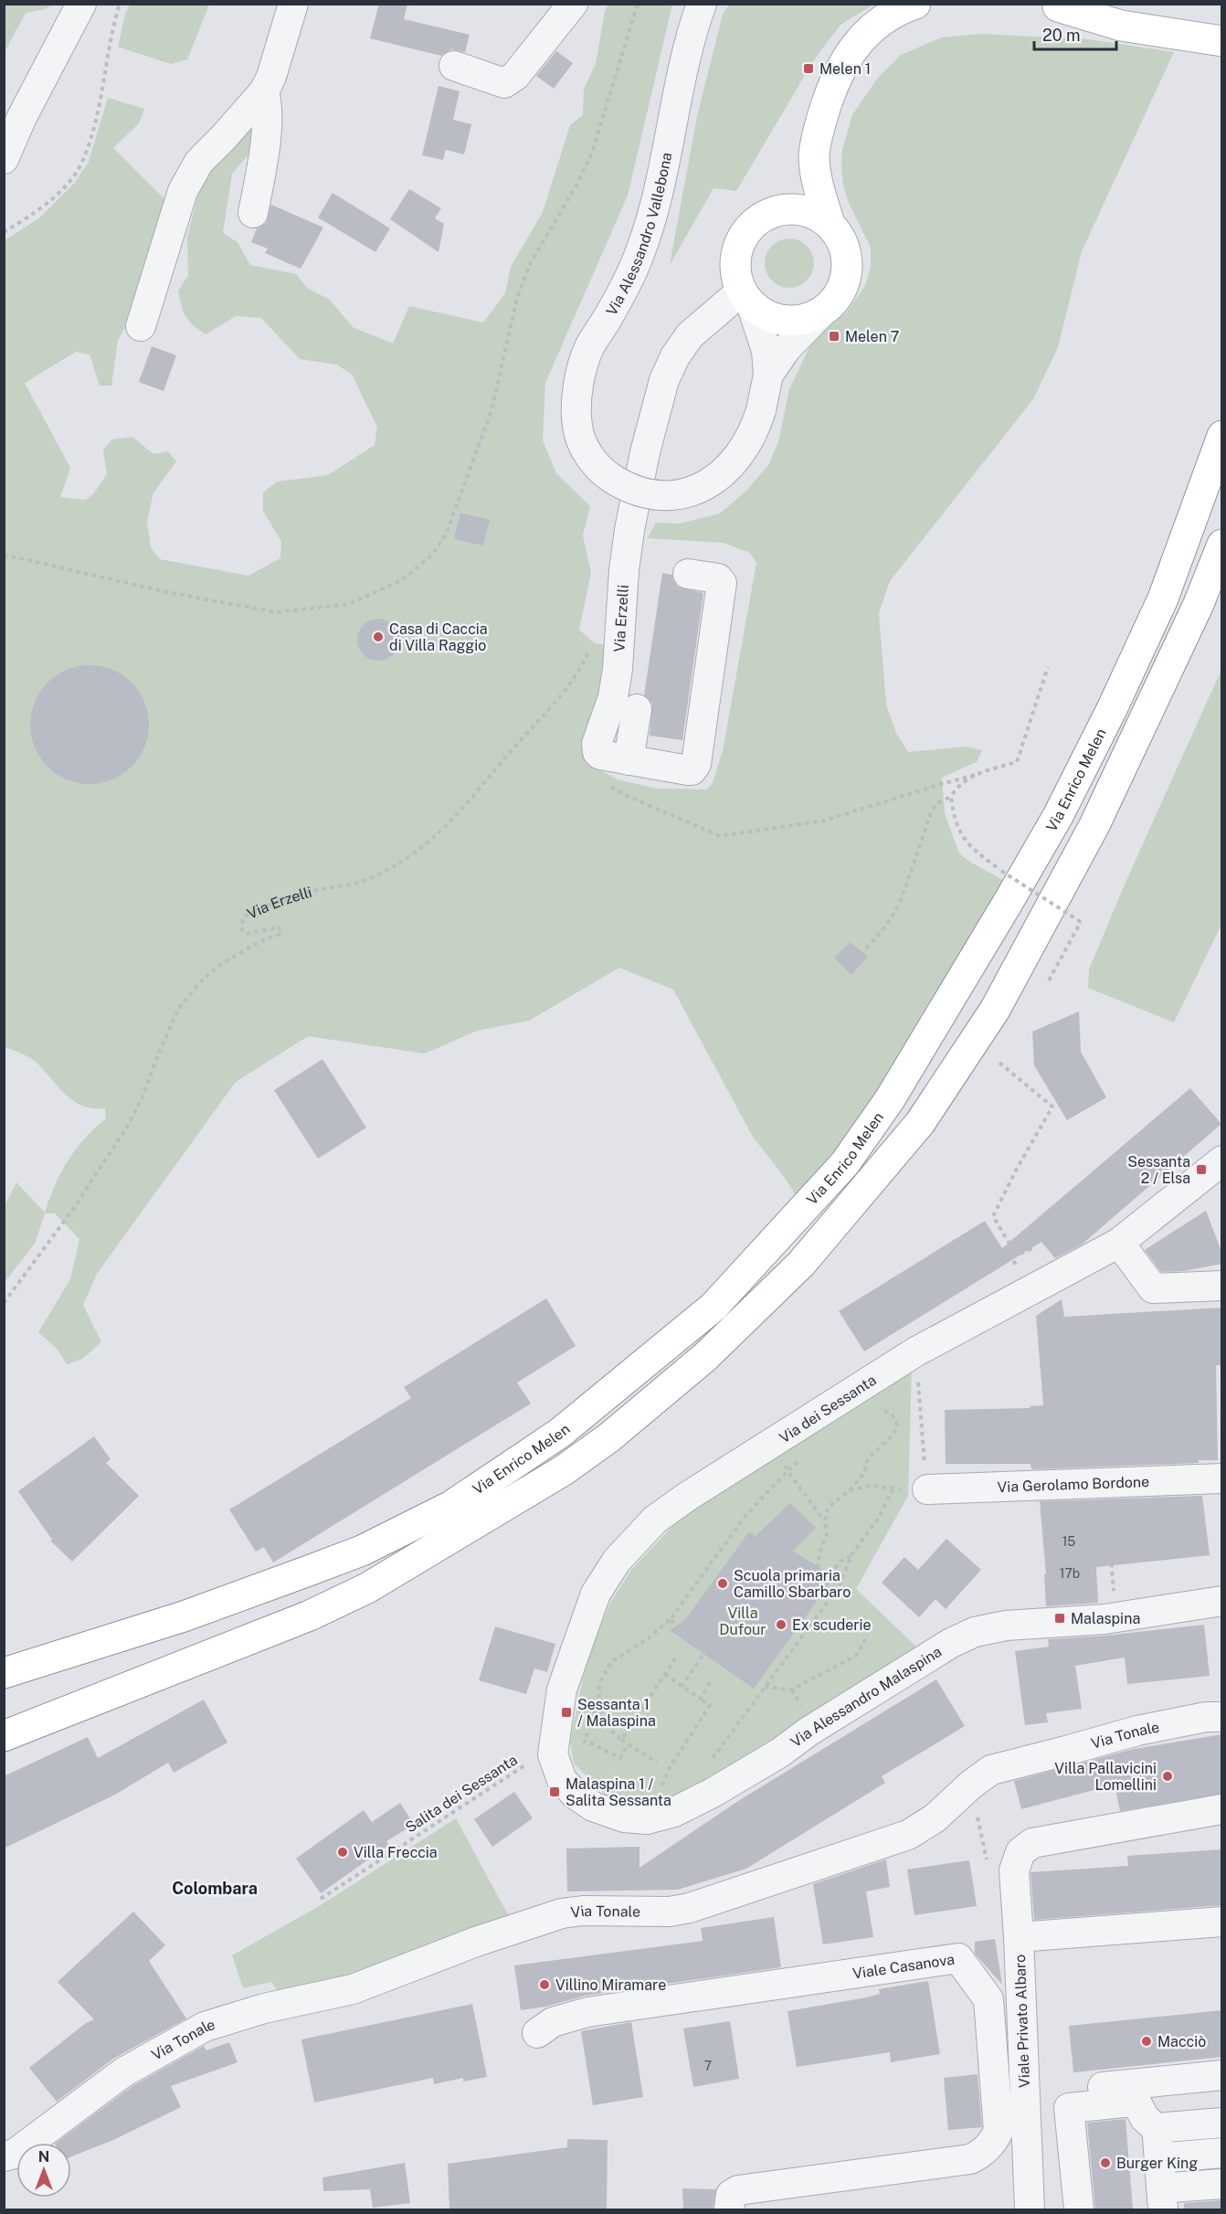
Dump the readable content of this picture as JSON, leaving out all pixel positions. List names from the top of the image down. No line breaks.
{"streets":{"main road":["Via Enrico Melen"],"street":["Via Alessandro Vallebona","Via Erzelli","Via dei Sessanta","Via Gerolamo Bordone","Via Alessandro Malaspina","Via Tonale","Viale Casanova","Viale Privato Albaro"],"path":["Salita dei Sessanta"]},"crossings":[["Via Alessandro Vallebona","Via Erzelli"],["Via dei Sessanta","Via Alessandro Malaspina"],["Via dei Sessanta","Salita dei Sessanta"],["Via Alessandro Malaspina","Salita dei Sessanta"]],"districts":["Colombara"],"parks":["Villa Dufour"],"places":{"transit":["Melen 1","Melen 7","Sessanta 2 / Elsa","Malaspina","Sessanta 1 / Malaspina","Malaspina 1 / Salita Sessanta"],"other":["Casa di Caccia di Villa Raggio","Scuola primaria Camillo Sbarbaro","Ex scuderie","Villa Pallavicini Lomellini","Villa Freccia","Villino Miramare","Macciò","Burger King"]},"house_numbers":["15","17b","7"],"scale_bar":"20 m","north":"top"}
